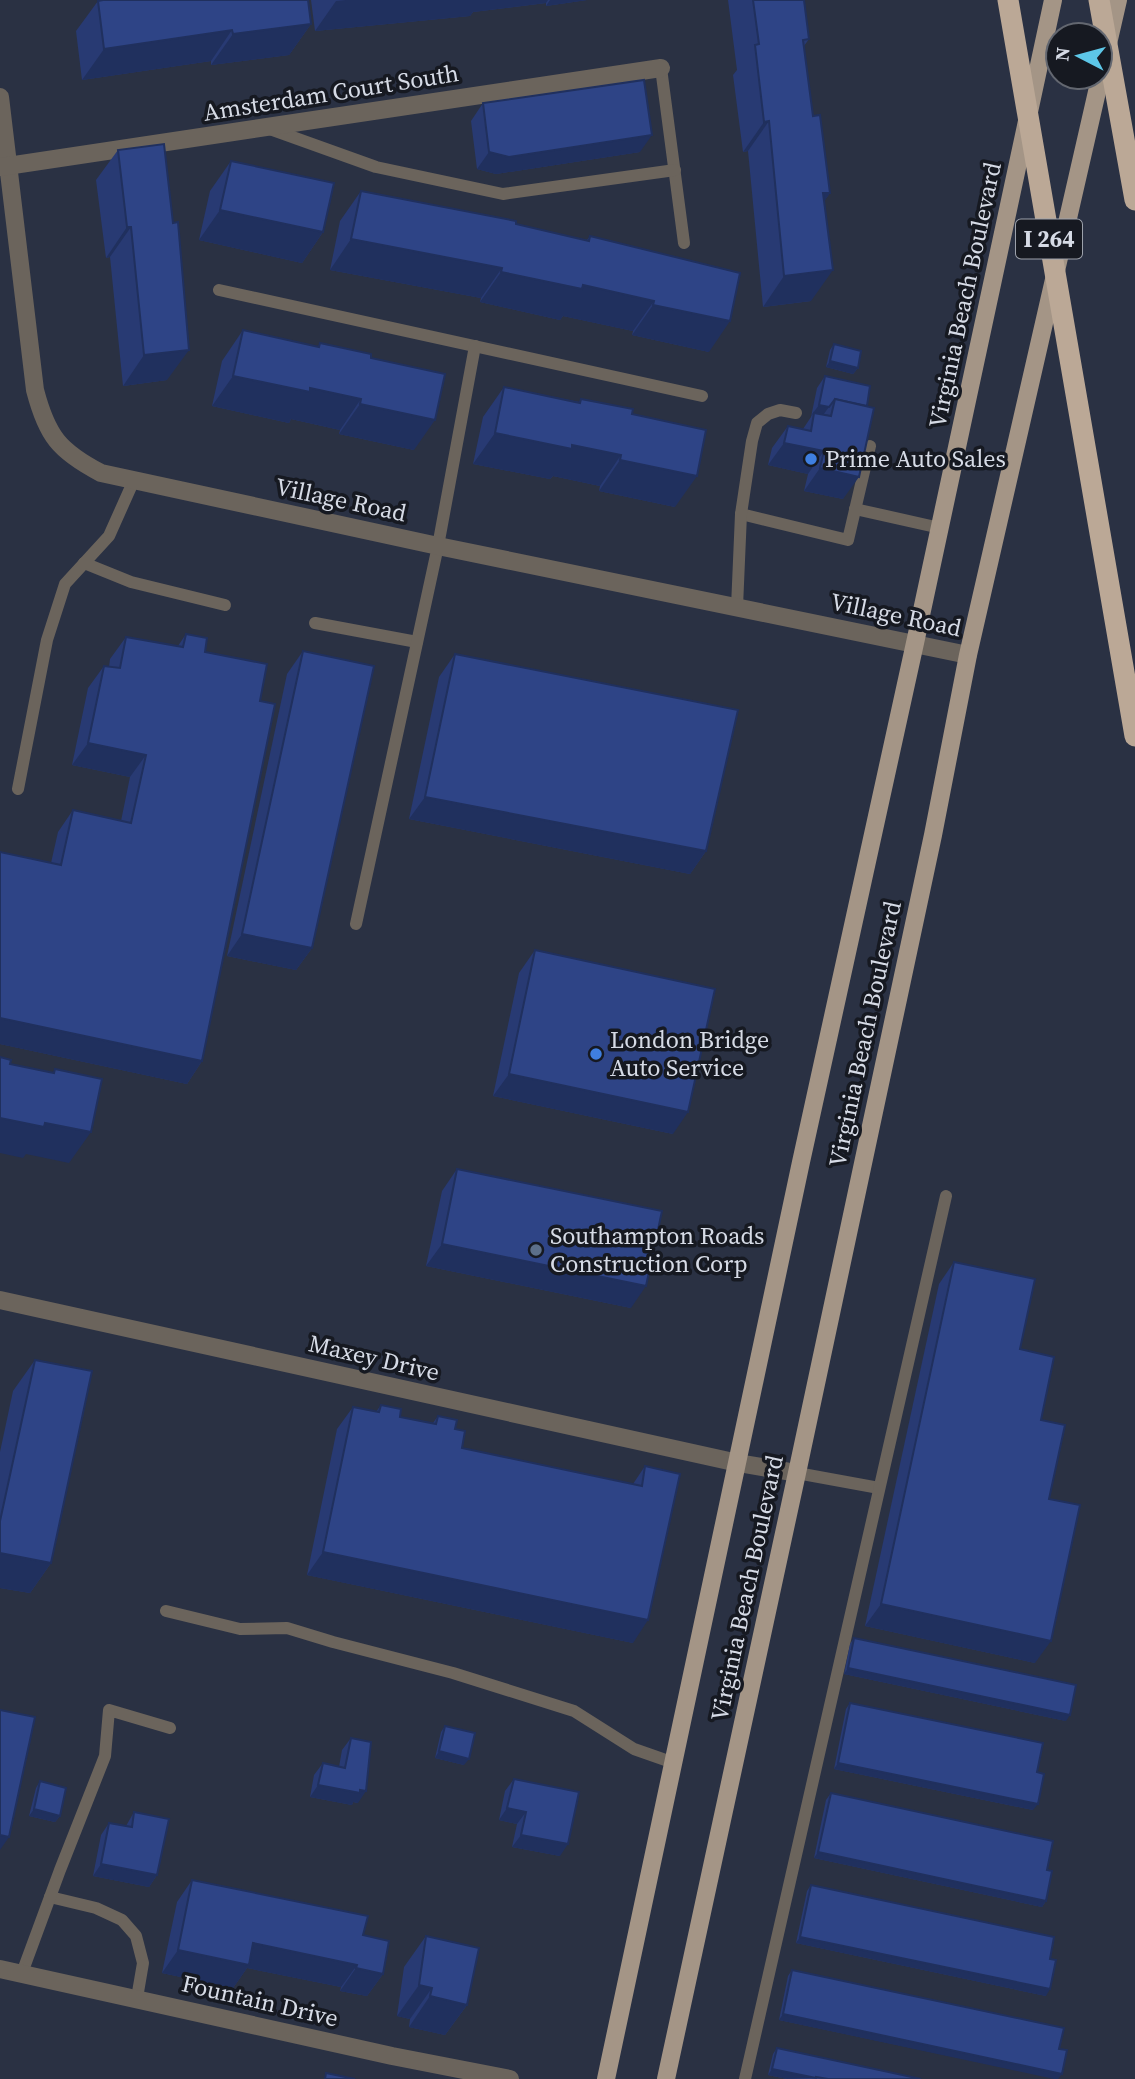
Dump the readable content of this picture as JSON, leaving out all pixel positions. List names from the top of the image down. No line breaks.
{"streets":{"highway":["I 264"],"main road":["Virginia Beach Boulevard"],"street":["Amsterdam Court South","Village Road","Maxey Drive","Fountain Drive"]},"crossings":[["Amsterdam Court South","Village Road"],["Virginia Beach Boulevard","Village Road"],["Virginia Beach Boulevard","Maxey Drive"]],"places":["Prime Auto Sales","London Bridge Auto Service","Southampton Roads Construction Corp"],"north":"left"}
